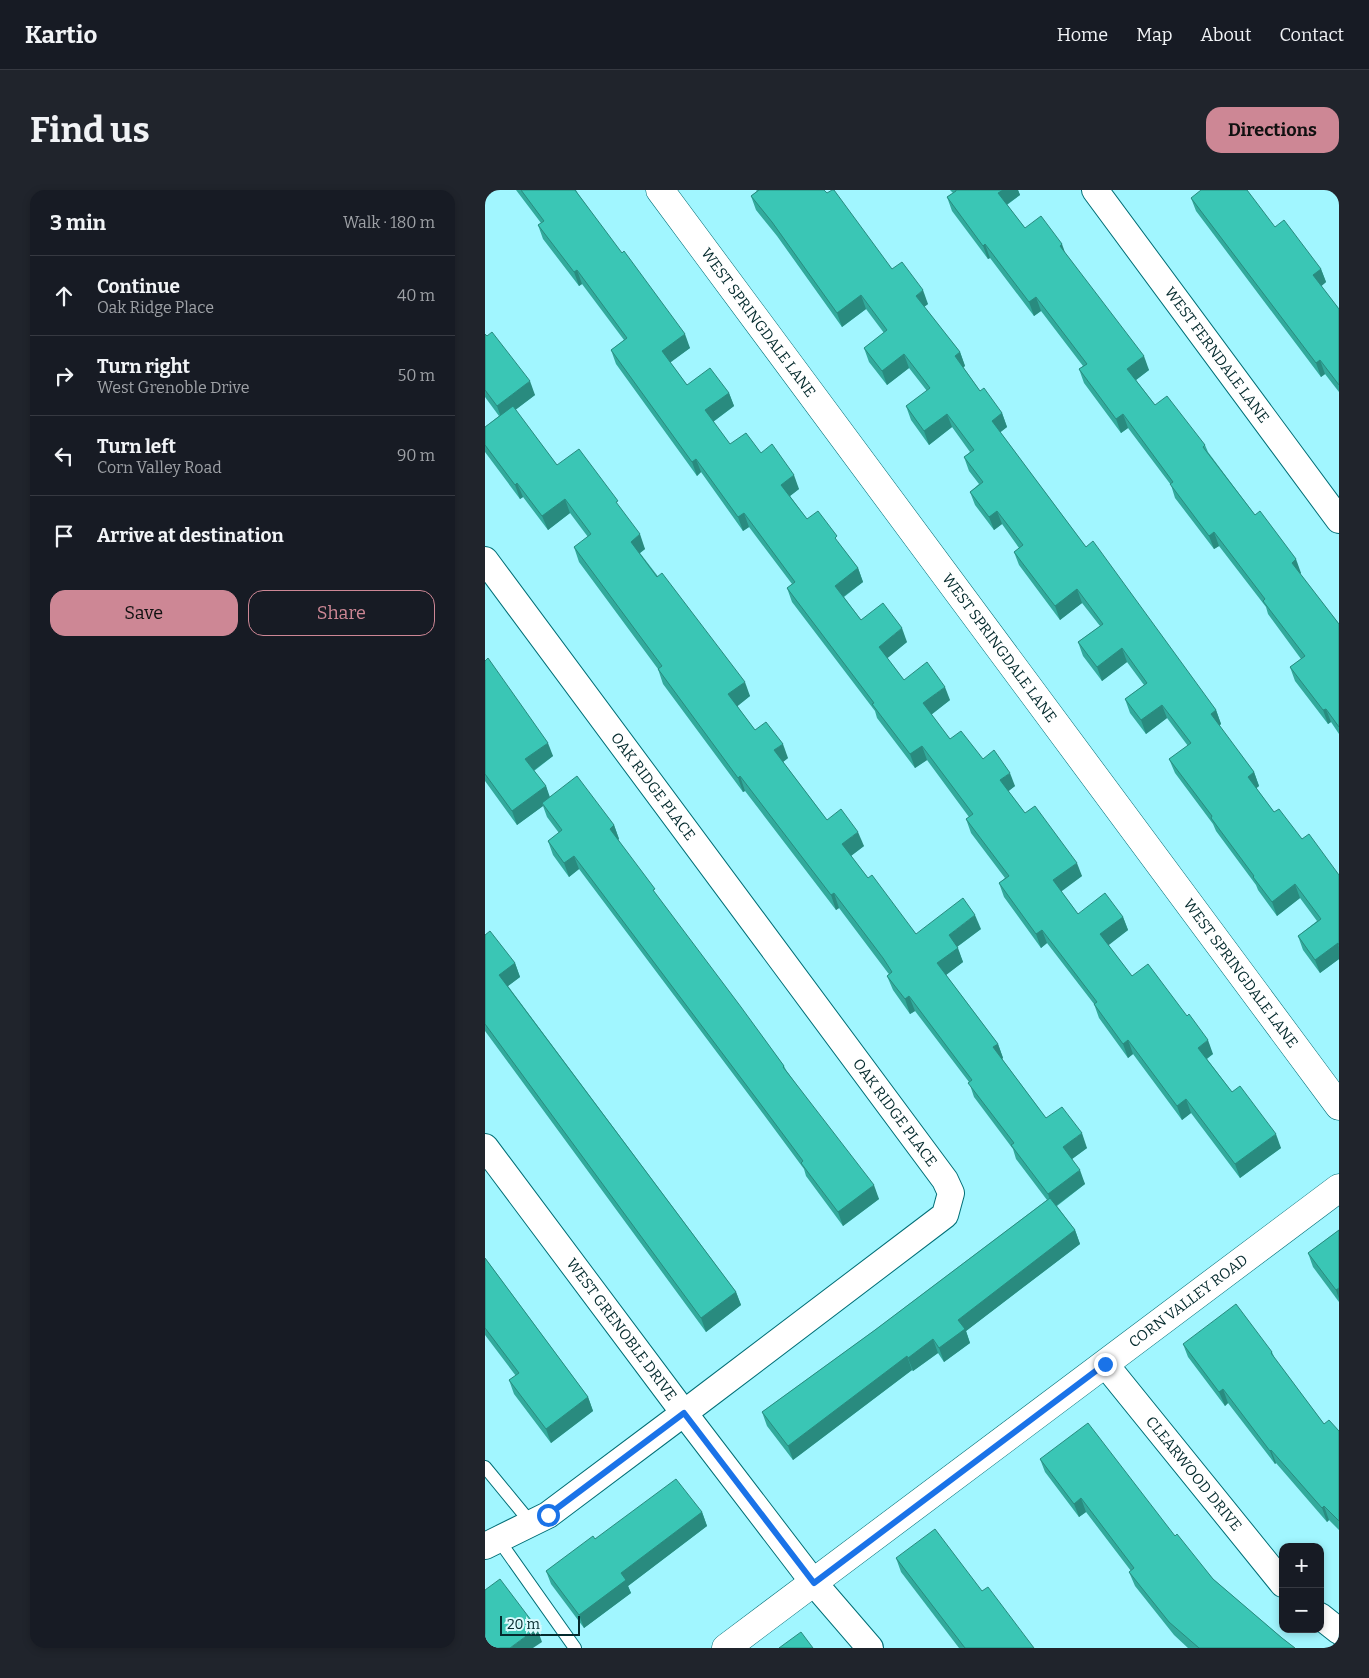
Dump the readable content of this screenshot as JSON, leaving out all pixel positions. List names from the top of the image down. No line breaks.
{"streets":{"street":["WEST SPRINGDALE LANE","WEST FERNDALE LANE","OAK RIDGE PLACE","CORN VALLEY ROAD","WEST GRENOBLE DRIVE","CLEARWOOD DRIVE"]},"crossings":[["OAK RIDGE PLACE","WEST GRENOBLE DRIVE"],["CORN VALLEY ROAD","WEST GRENOBLE DRIVE"],["CORN VALLEY ROAD","CLEARWOOD DRIVE"]],"scale_bar":"20 m","page":{"header":"Kartio","nav":["Home","Map","About","Contact"],"buttons":["Directions",["Save","Share"]],"title":"Find us","heading":["3 min","Walk · 180 m"],"list":[["Continue","Oak Ridge Place","40 m"],["Turn right","West Grenoble Drive","50 m"],["Turn left","Corn Valley Road","90 m"],"Arrive at destination"],"map_buttons":["+","−"],"scale":"20 m"}}
